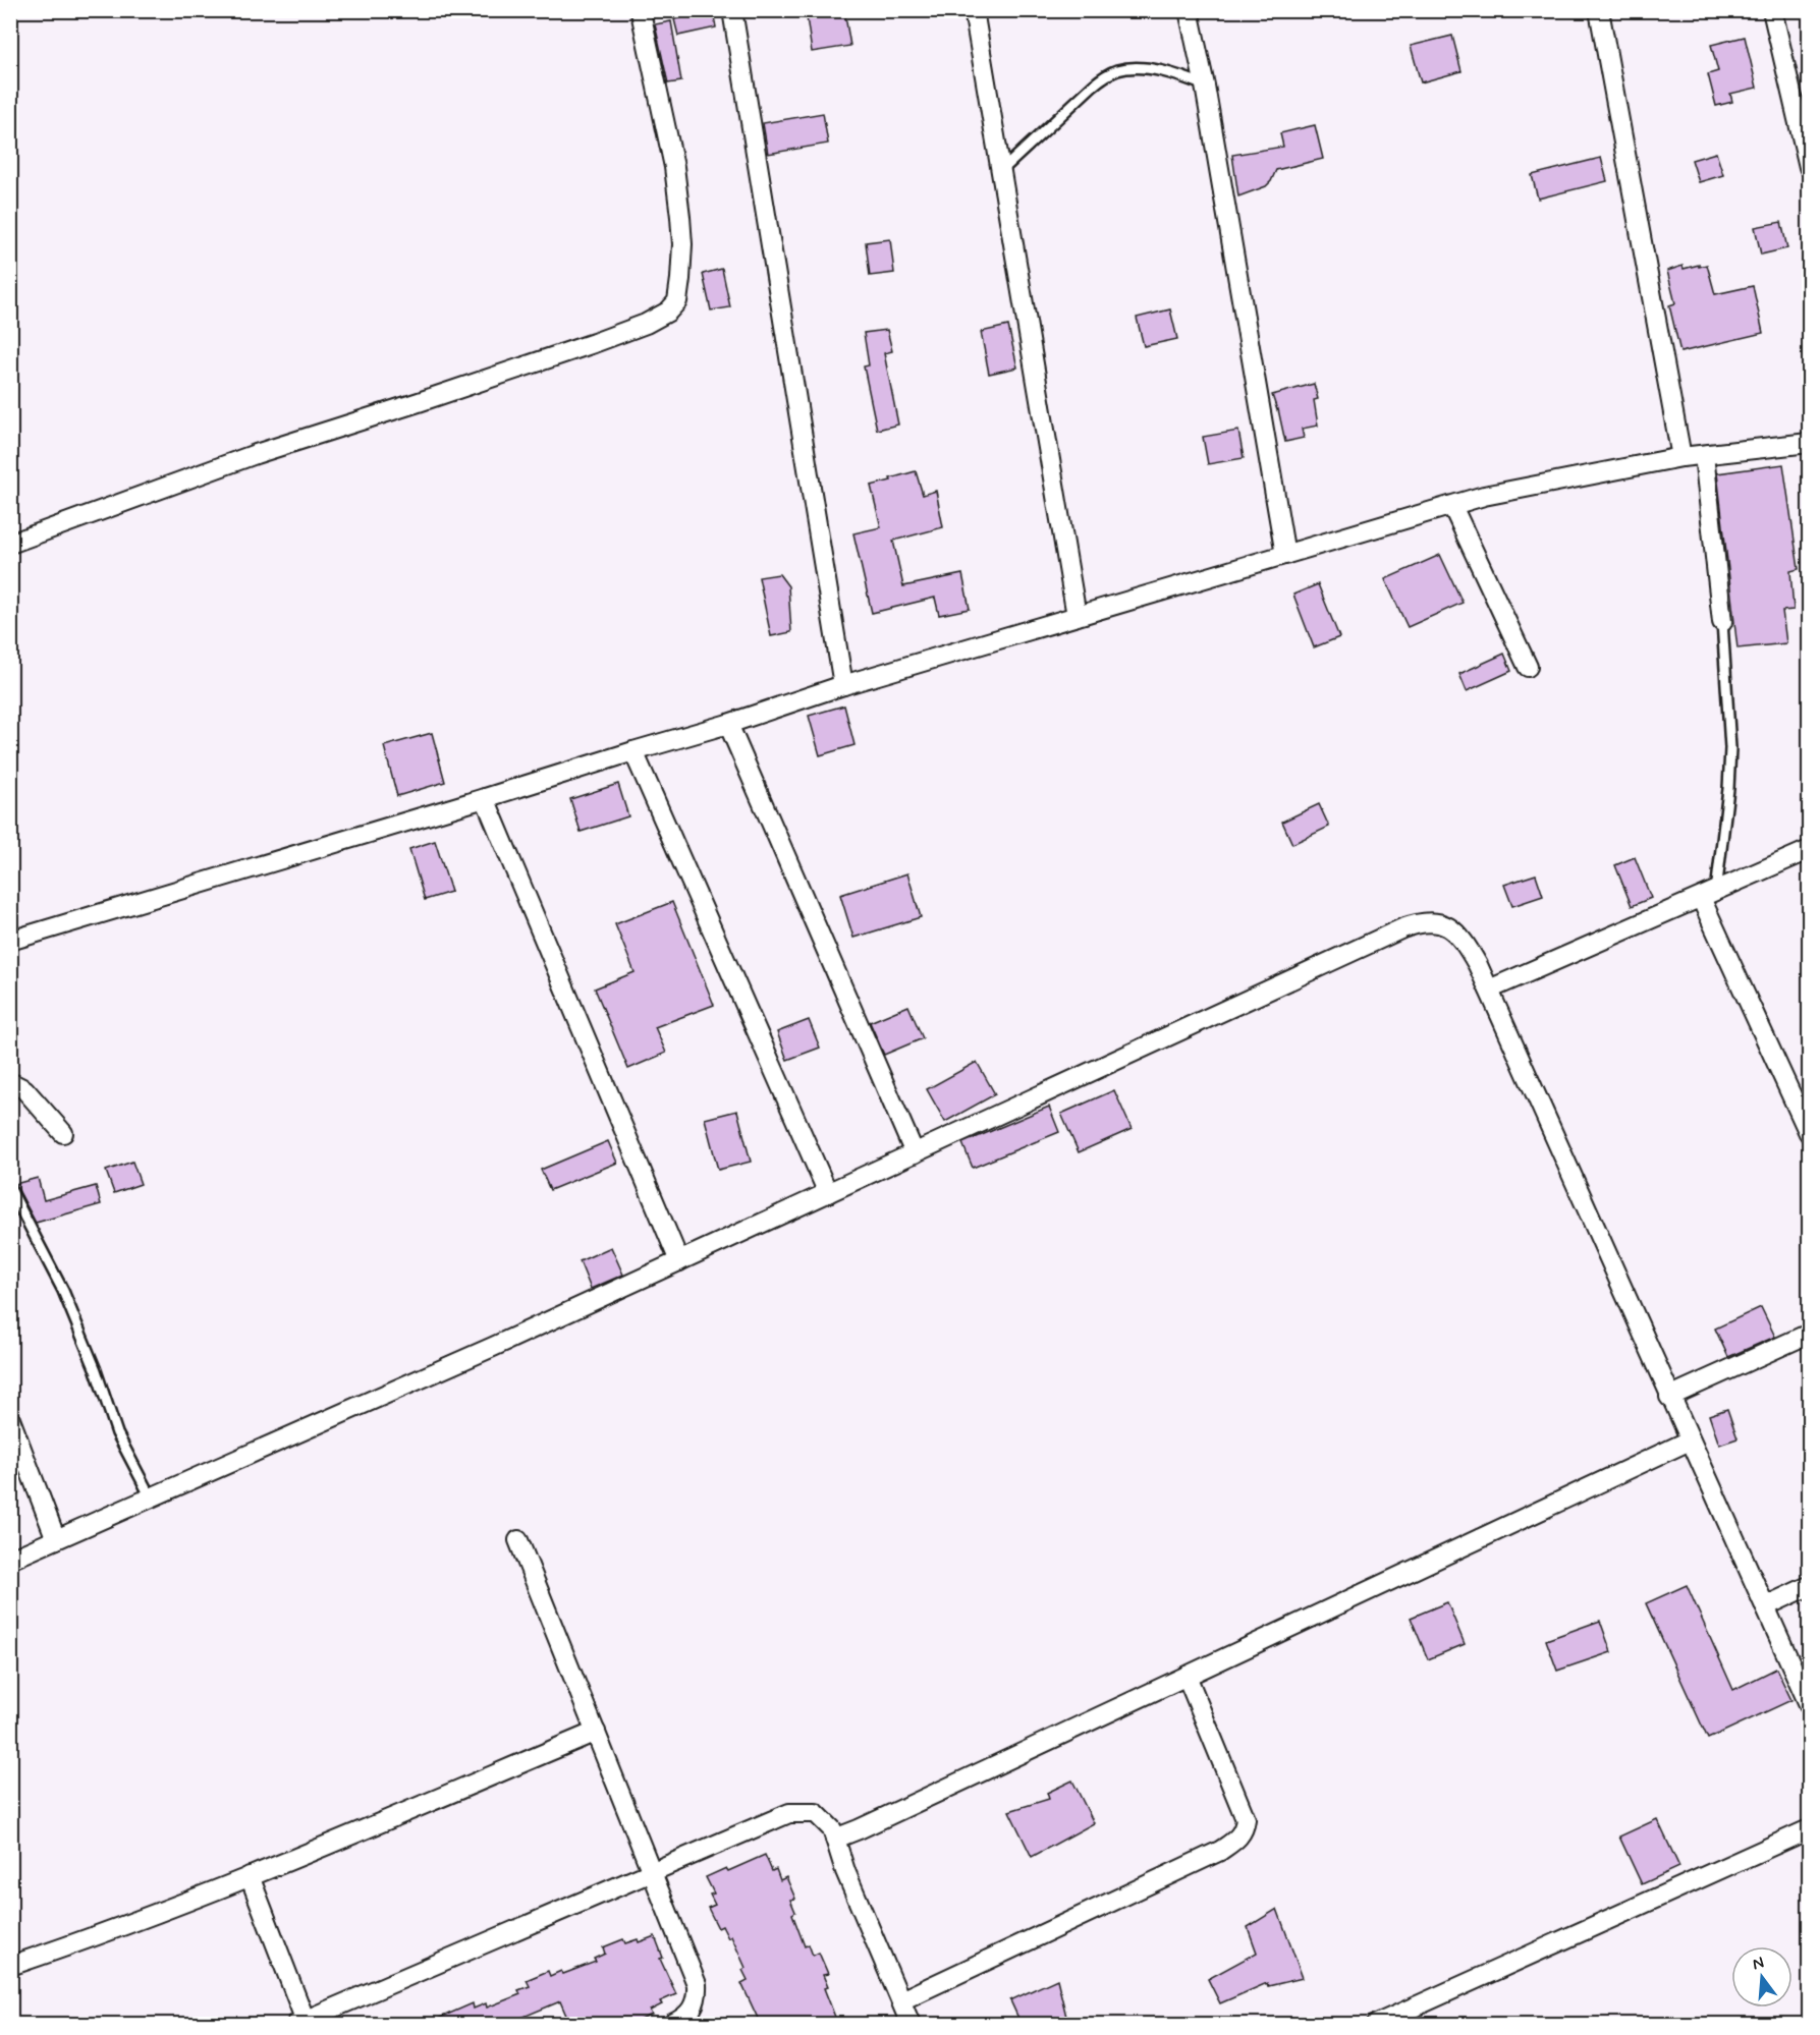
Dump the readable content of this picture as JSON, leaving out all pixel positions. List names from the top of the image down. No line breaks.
{"north":"top"}
